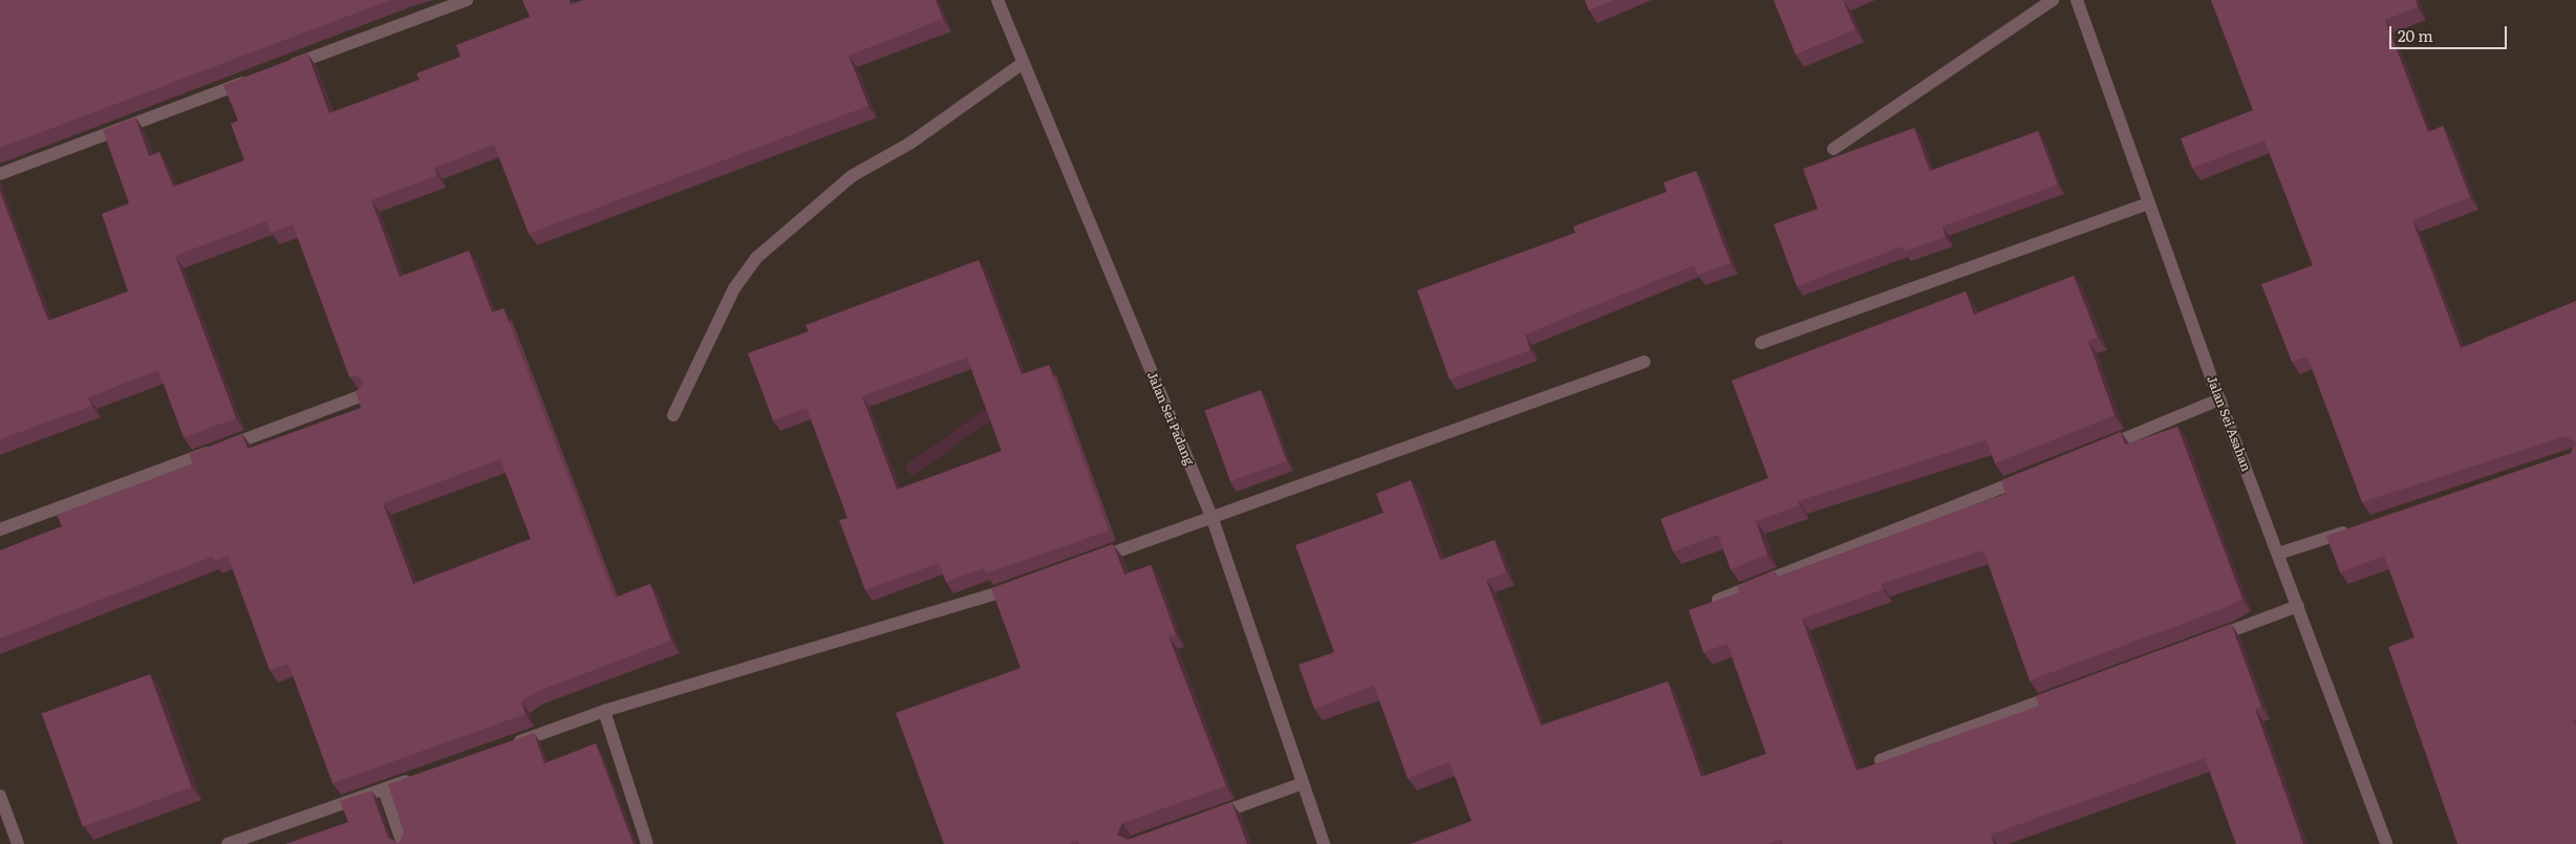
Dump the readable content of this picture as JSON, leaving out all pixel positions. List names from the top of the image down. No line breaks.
{"streets":{"street":["Jalan Sei Padang","Jalan Sei Asahan"]},"scale_bar":"20 m"}
